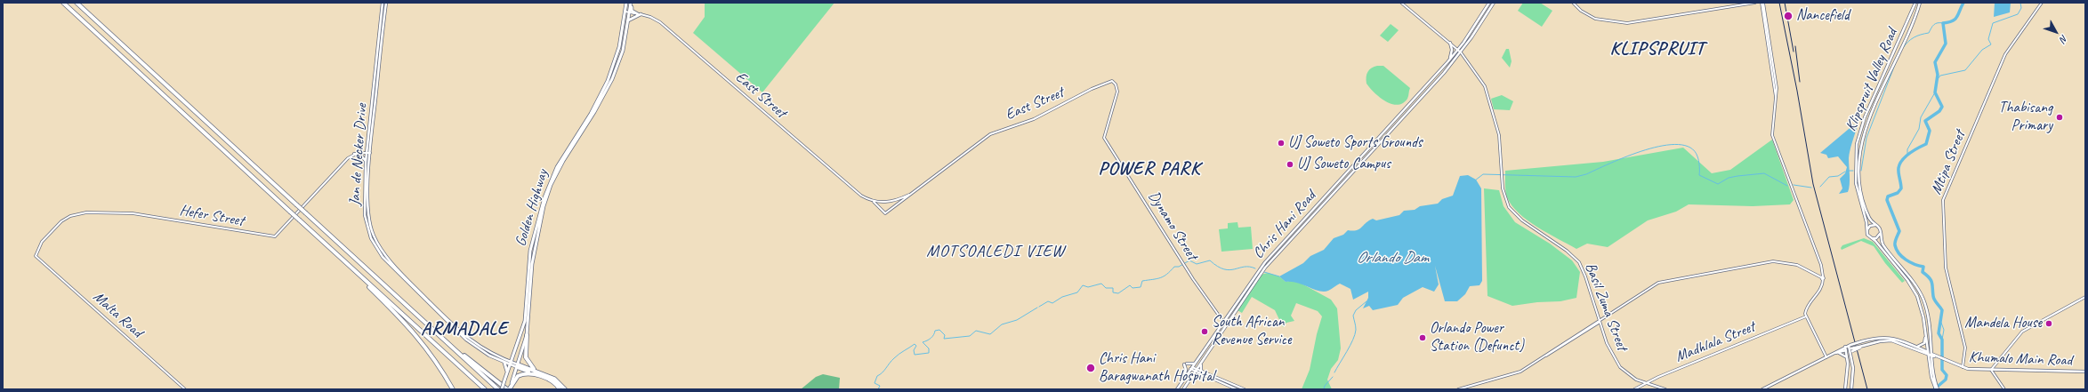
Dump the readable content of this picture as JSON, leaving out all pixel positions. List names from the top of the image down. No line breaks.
{"streets":{"main road":["Klipspruit Valley Road","Jan de Necker Drive","Golden Highway","Chris Hani Road","Khumalo Main Road"],"street":["East Street","Mtipa Street","Hefer Street","Dynamo Street","Basil Zuma Street","Malta Road","Madhlala Street"]},"crossings":[["East Street","Golden Highway"],["East Street","Dynamo Street"],["Jan de Necker Drive","Golden Highway"],["Mtipa Street","Khumalo Main Road"],["Hefer Street","Malta Road"],["Chris Hani Road","Dynamo Street"],["Chris Hani Road","Basil Zuma Street"],["Basil Zuma Street","Madhlala Street"]],"districts":["KLIPSPRUIT","POWER PARK","MOTSOALEDI VIEW","ARMADALE"],"water":["Orlando Dam"],"places":["Nancefield","Thabisang Primary","UJ Soweto Sports Grounds","UJ Soweto Campus","Mandela House","South African Revenue Service","Orlando Power Station (Defunct)","Chris Hani Baragwanath Hospital"],"north":"bottom right"}
